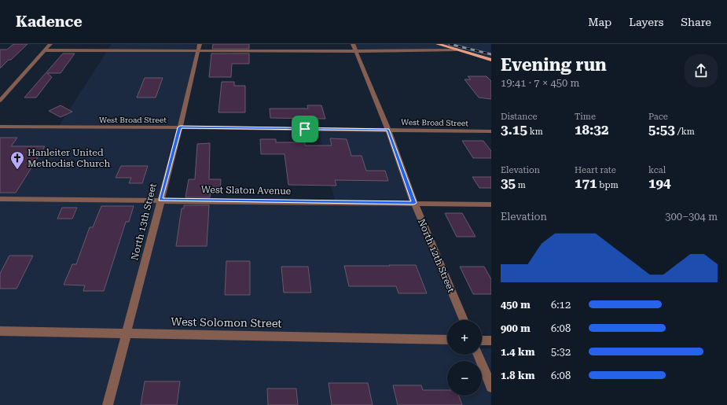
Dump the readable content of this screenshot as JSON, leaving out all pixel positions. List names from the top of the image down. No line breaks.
{"streets":{"street":["West Broad Street","West Slaton Avenue","North 13th Street","North 12th Street","West Solomon Street"]},"crossings":[["West Broad Street","North 13th Street"],["West Broad Street","North 12th Street"],["West Slaton Avenue","North 13th Street"],["West Slaton Avenue","North 12th Street"],["North 13th Street","West Solomon Street"]],"places":{"church":["Hanleiter United Methodist Church"]},"page":{"header":"Kadence","nav":["Map","Layers","Share"],"heading":["Evening run","19:41 · 7 × 450 m"],"stats":[["Distance","3.15 km"],["Time","18:32"],["Pace","5:53 /km"],["Elevation","35 m"],["Heart rate","171 bpm"],["kcal","194"]],"chart":["Elevation","300–304 m"],"list":[{"name":"450 m","note":"6:12"},{"name":"900 m","note":"6:08"},{"name":"1.4 km","note":"5:32"},{"name":"1.8 km","note":"6:08"}],"map_buttons":["+","−"]}}
